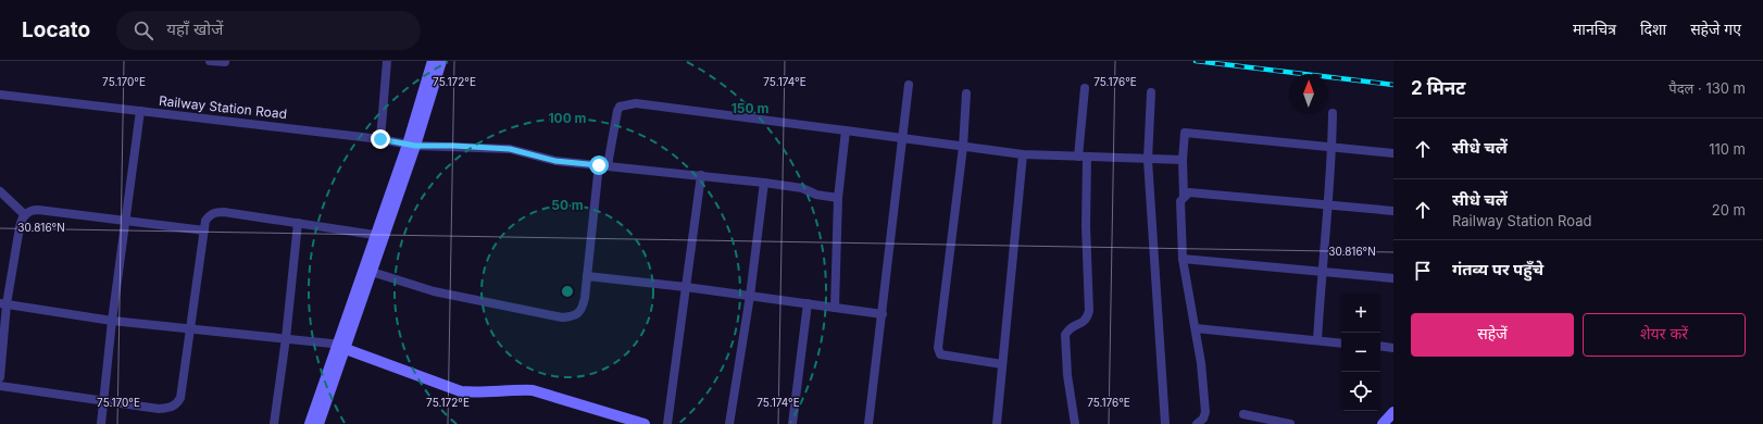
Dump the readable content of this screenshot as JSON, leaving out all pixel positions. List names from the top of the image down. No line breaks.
{"streets":{"street":["Railway Station Road"]},"north":"top","page":{"header":"Locato","search":"यहाँ खोजें","nav":["मानचित्र","दिशा","सहेजे गए"],"heading":["2 मिनट","पैदल · 130 m"],"list":[["सीधे चलें","110 m"],["सीधे चलें","Railway Station Road","20 m"],"गंतव्य पर पहुँचे"],"map_buttons":["+","−"],"buttons":["सहेजें","शेयर करें"]},"coordinates":["75.170°E","75.172°E","75.174°E","75.176°E","30.816°N"],"rings":["150 m","100 m","50 m"]}
